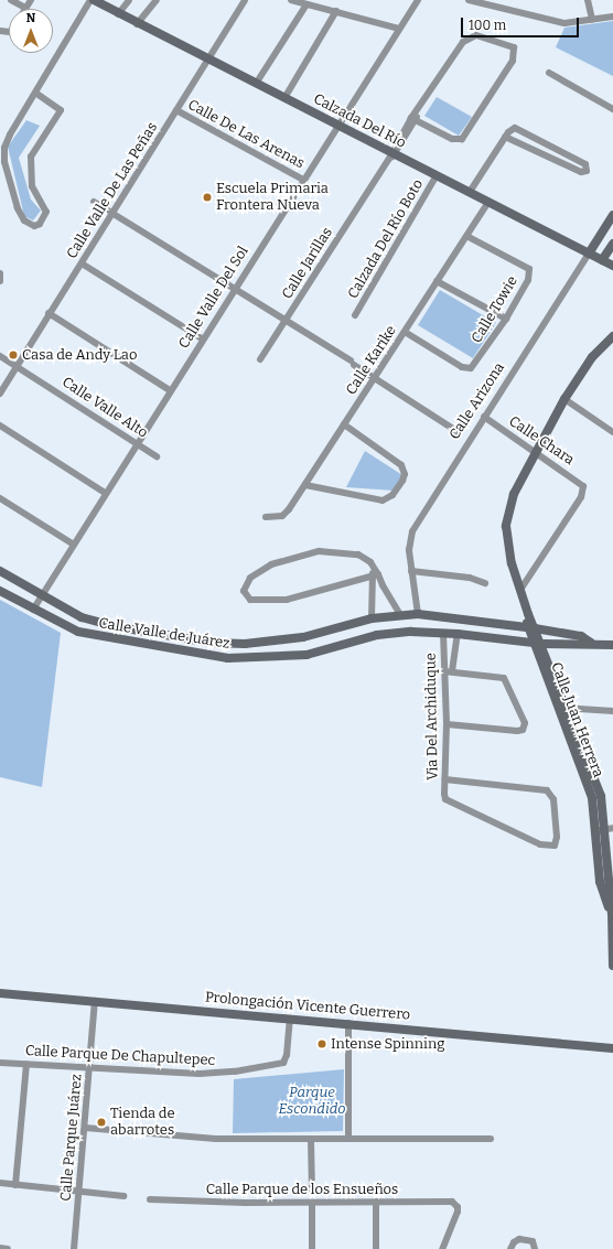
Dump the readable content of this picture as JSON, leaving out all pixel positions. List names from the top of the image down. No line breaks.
{"streets":{"street":["Calzada Del Río","Calle De Las Arenas","Calle Valle De Las Peñas","Calzada Del Río Boto","Calle Jarillas","Calle Valle Del Sol","Calle Towie","Calle Karike","Calle Arizona","Calle Valle Alto","Calle Chara","Calle Valle de Juárez","Via Del Archiduque","Calle Juan Herrera","Prolongación Vicente Guerrero","Calle Parque De Chapultepec","Calle Parque Juárez","Calle Parque de los Ensueños"]},"crossings":[["Calzada Del Río","Calle Valle De Las Peñas"],["Calzada Del Río","Calzada Del Río Boto"],["Calzada Del Río","Calle Jarillas"],["Calzada Del Río","Calle Valle Del Sol"],["Calzada Del Río","Calle Karike"],["Calzada Del Río","Calle Arizona"],["Calle De Las Arenas","Calle Valle De Las Peñas"],["Calle De Las Arenas","Calle Valle Del Sol"],["Calle Valle De Las Peñas","Calle Valle Alto"],["Calle Valle Del Sol","Calle Valle Alto"],["Calle Valle Del Sol","Calle Valle de Juárez"],["Calle Towie","Calle Karike"],["Calle Arizona","Calle Chara"],["Calle Arizona","Calle Valle de Juárez"],["Calle Chara","Calle Juan Herrera"],["Calle Valle de Juárez","Via Del Archiduque"],["Calle Valle de Juárez","Calle Juan Herrera"],["Prolongación Vicente Guerrero","Calle Parque De Chapultepec"],["Prolongación Vicente Guerrero","Calle Parque Juárez"],["Calle Parque De Chapultepec","Calle Parque Juárez"]],"parks":["Parque Escondido"],"places":["Escuela Primaria Frontera Nueva","Casa de Andy Lao","Intense Spinning","Tienda de abarrotes"],"scale_bar":"100 m","north":"top"}
